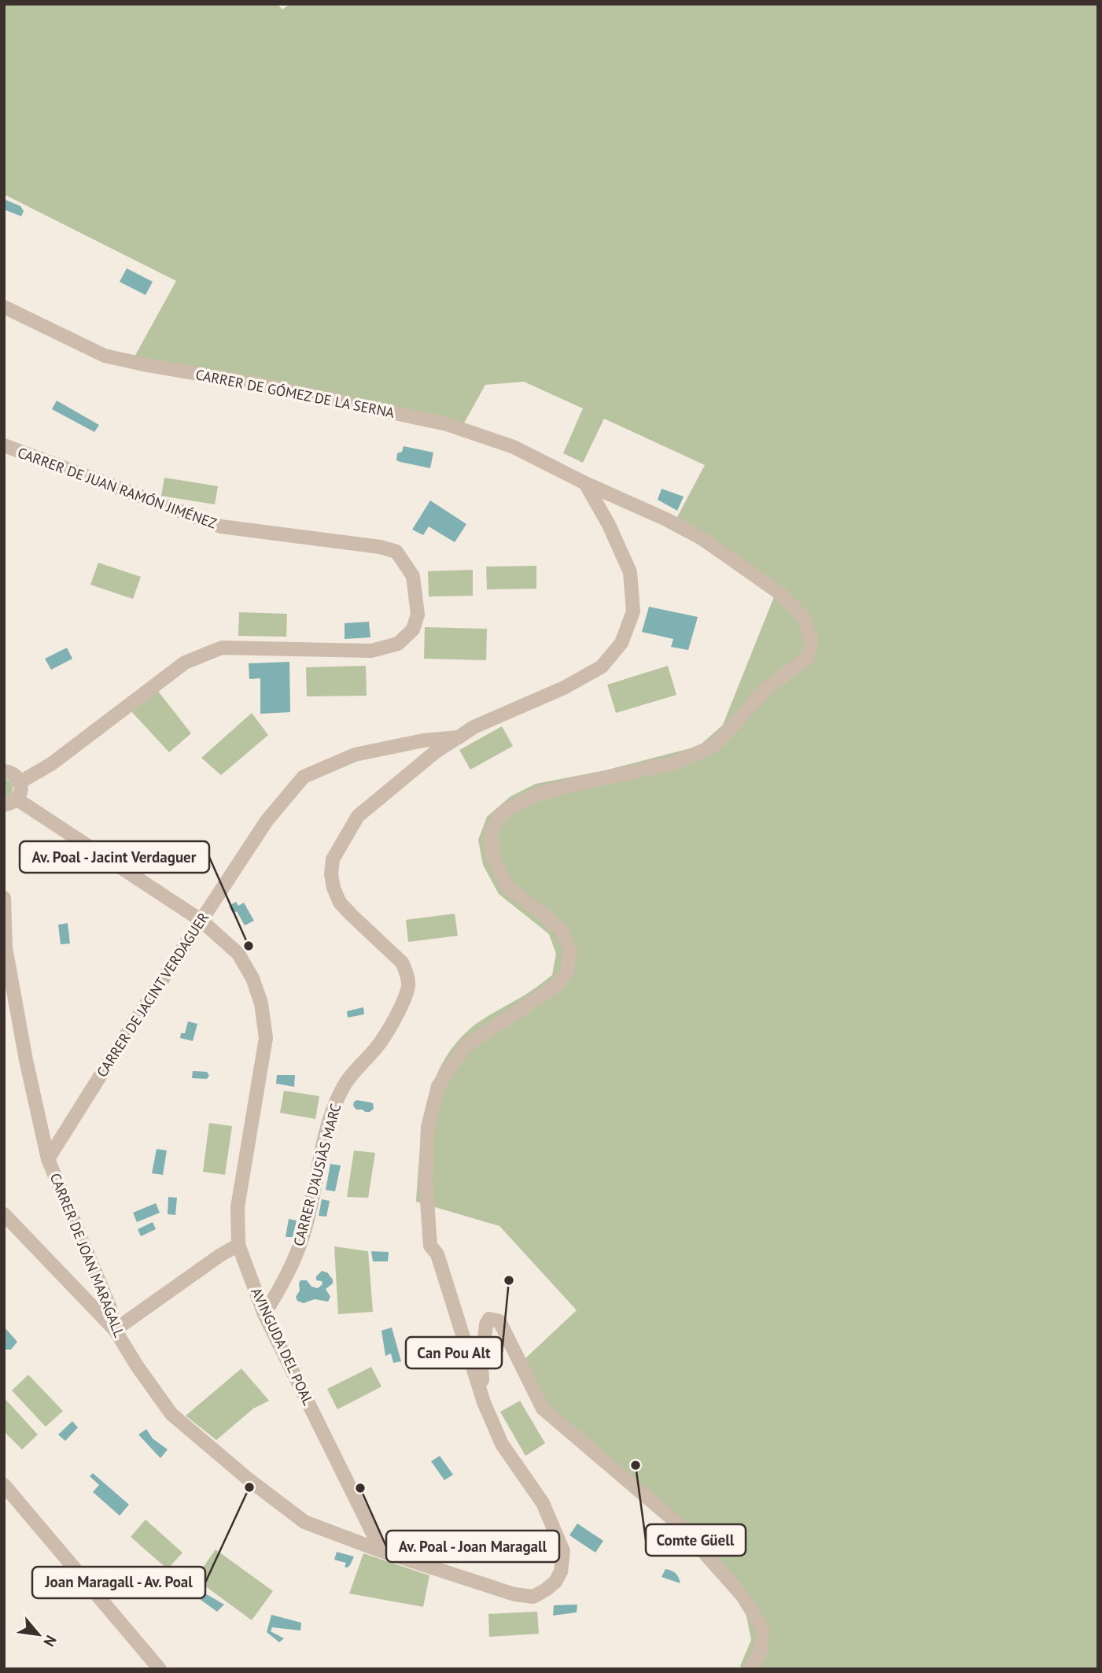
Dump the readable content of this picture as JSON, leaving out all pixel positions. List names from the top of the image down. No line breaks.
{"streets":{"street":["CARRER DE GÓMEZ DE LA SERNA","CARRER DE JUAN RAMÓN JIMÉNEZ","CARRER DE JACINT VERDAGUER","CARRER D'AUSIÀS MARC","CARRER DE JOAN MARAGALL","AVINGUDA DEL POAL"]},"crossings":[["CARRER DE GÓMEZ DE LA SERNA","CARRER DE JACINT VERDAGUER"],["CARRER DE JACINT VERDAGUER","CARRER D'AUSIÀS MARC"],["CARRER DE JACINT VERDAGUER","CARRER DE JOAN MARAGALL"],["CARRER DE JACINT VERDAGUER","AVINGUDA DEL POAL"],["CARRER D'AUSIÀS MARC","AVINGUDA DEL POAL"],["CARRER DE JOAN MARAGALL","AVINGUDA DEL POAL"]],"places":["Av. Poal - Jacint Verdaguer","Can Pou Alt","Comte Güell","Joan Maragall - Av. Poal","Av. Poal - Joan Maragall"],"north":"bottom right"}
